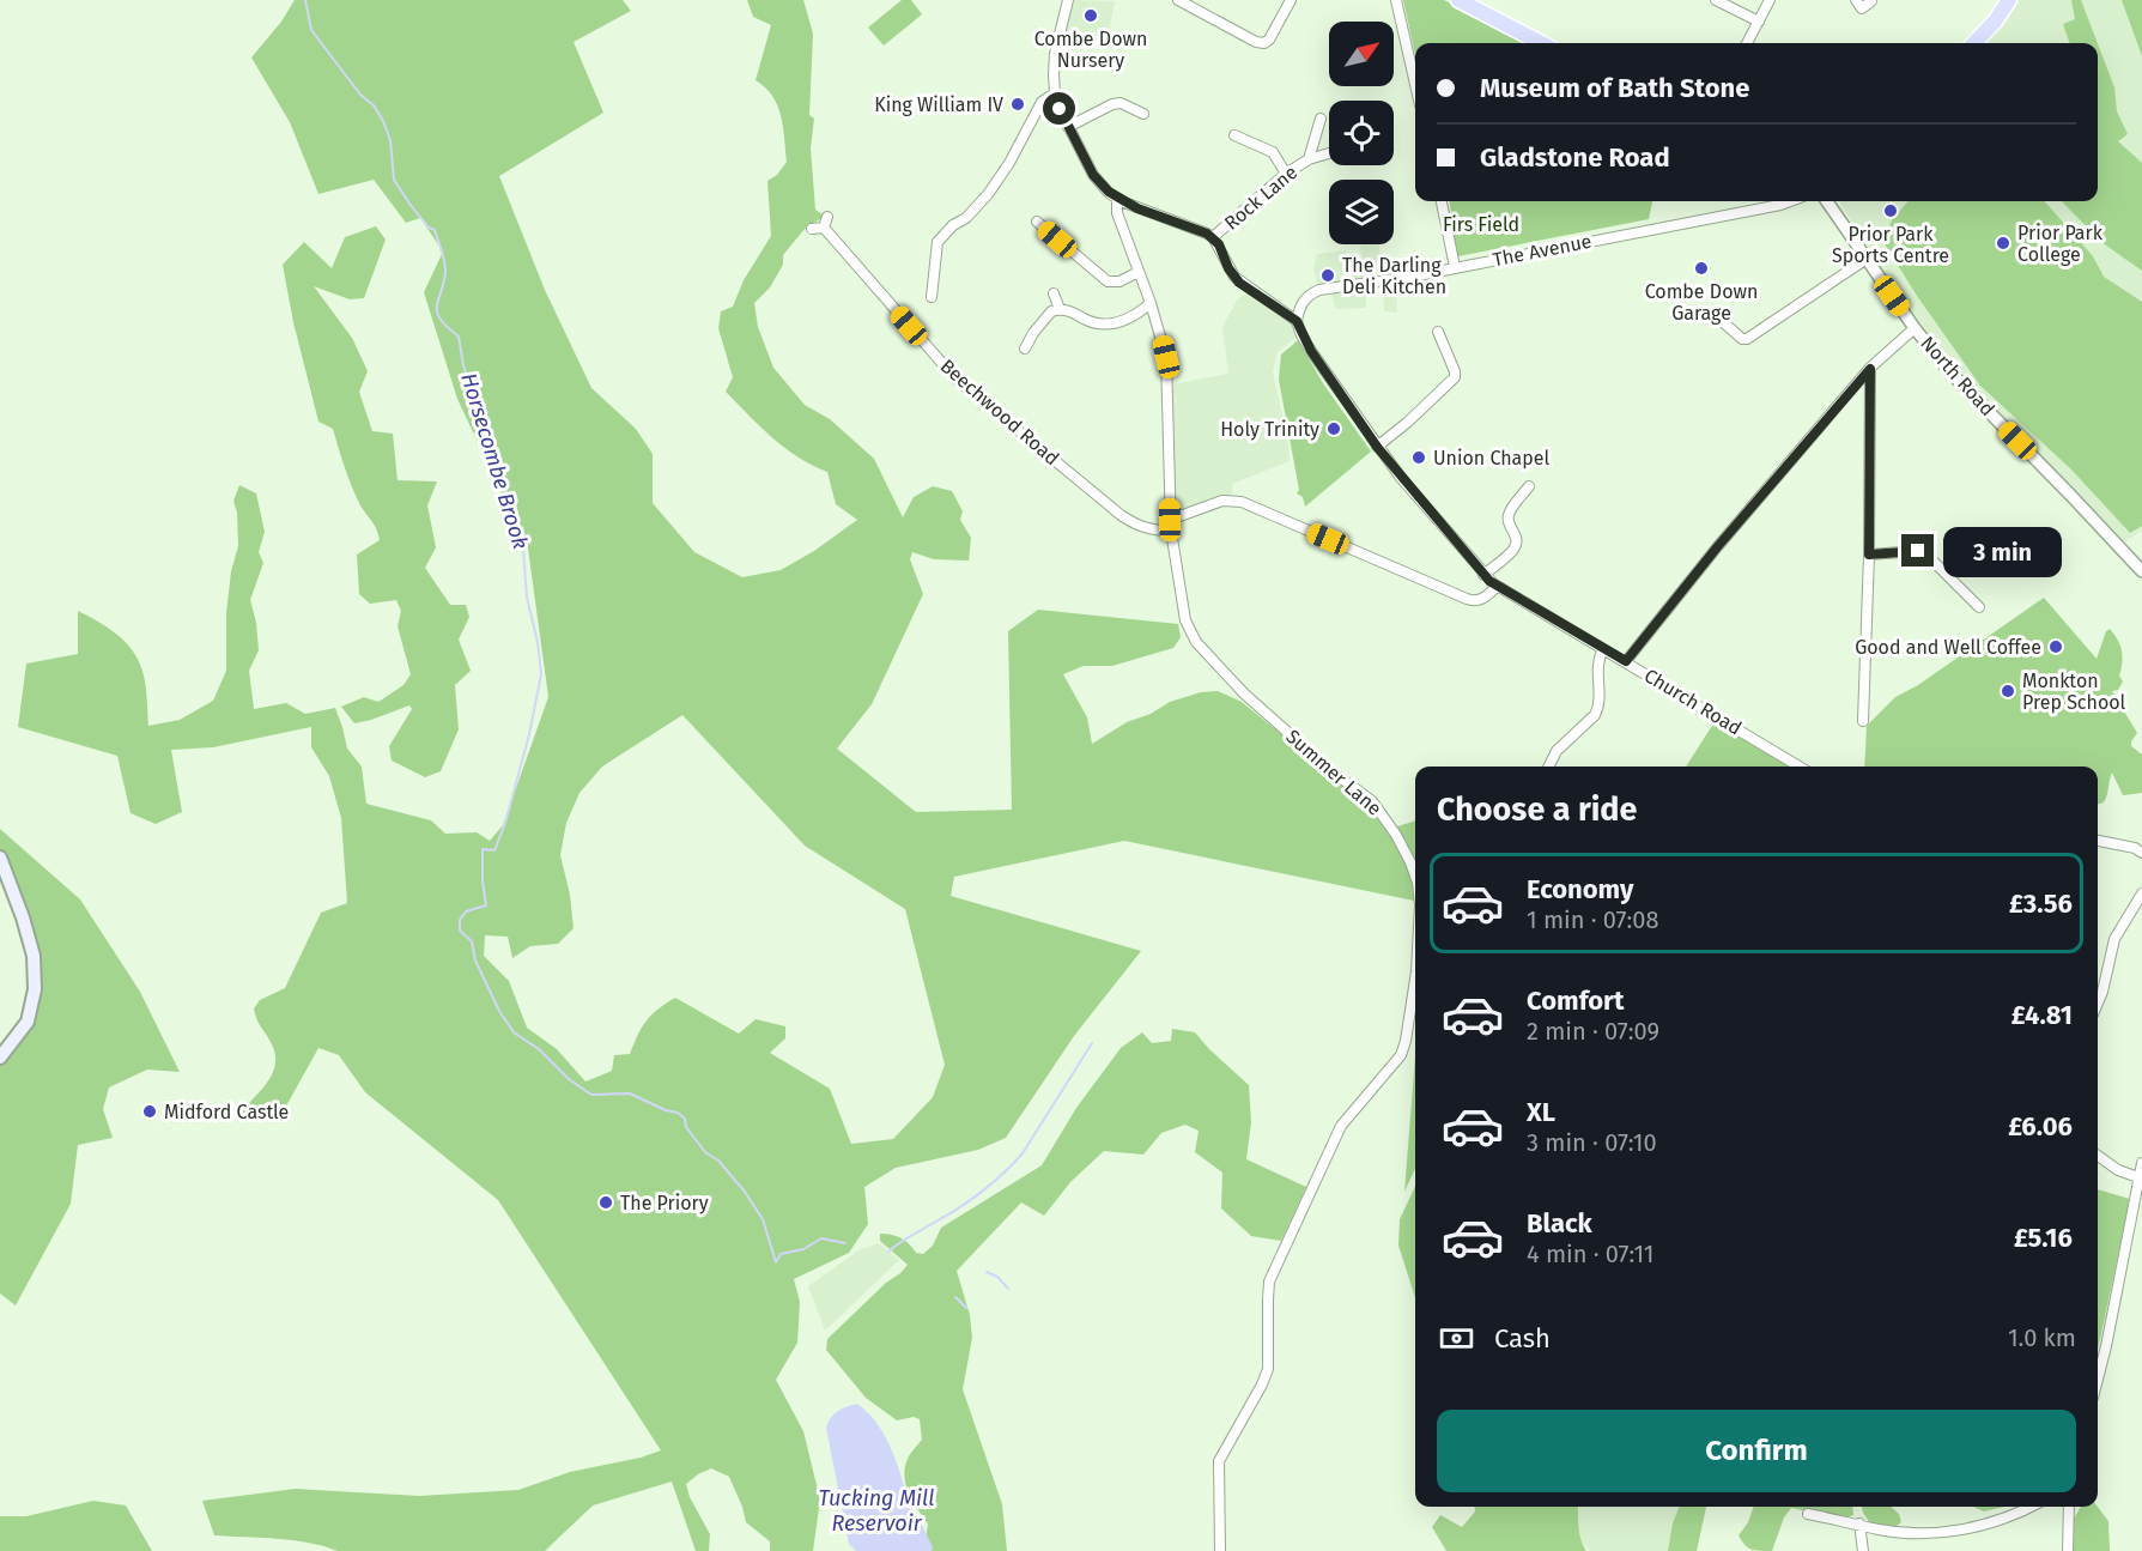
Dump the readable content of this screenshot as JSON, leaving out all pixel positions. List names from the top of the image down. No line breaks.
{"streets":{"street":["Rock Lane","The Avenue","North Road","Beechwood Road","Church Road","Summer Lane"]},"crossings":[["The Avenue","Church Road"],["Beechwood Road","Summer Lane"]],"water":["Horsecombe Brook","Tucking Mill Reservoir"],"parks":["Firs Field"],"places":["Combe Down Nursery","King William IV","Prior Park Sports Centre","Prior Park College","Combe Down Garage","The Darling Deli Kitchen","Holy Trinity","Union Chapel","Good and Well Coffee","Monkton Prep School","Midford Castle","The Priory"],"north":"top right","page":{"banner":["Museum of Bath Stone","Gladstone Road"],"bubble":"3 min","heading":"Choose a ride","list":[{"name":"Economy","note":"1 min · 07:08","value":"£3.56"},{"name":"Comfort","note":"2 min · 07:09","value":"£4.81"},{"name":"XL","note":"3 min · 07:10","value":"£6.06"},{"name":"Black","note":"4 min · 07:11","value":"£5.16"}],"pay":["Cash","1.0 km"],"buttons":"Confirm"}}
